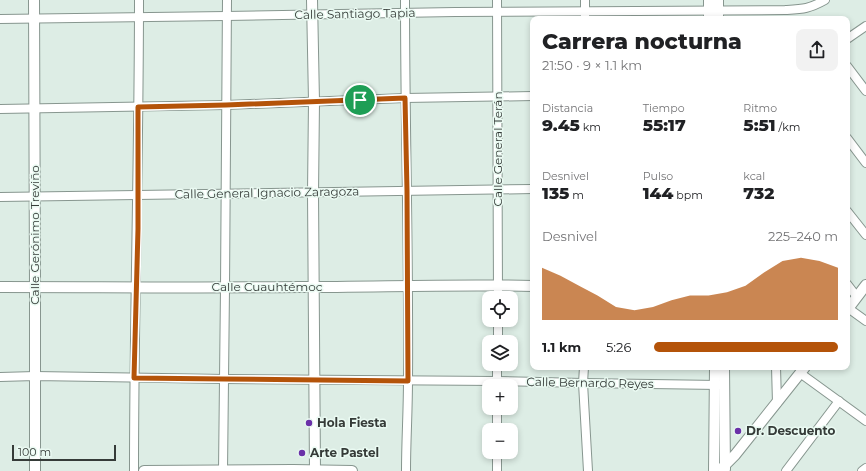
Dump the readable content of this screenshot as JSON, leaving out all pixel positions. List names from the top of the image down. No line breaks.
{"streets":{"street":["Calle Santiago Tapia","Calle General Terán","Calle General Ignacio Zaragoza","Calle Gerónimo Treviño","Calle Cuauhtémoc","Calle Bernardo Reyes"]},"crossings":[["Calle Santiago Tapia","Calle General Terán"],["Calle Santiago Tapia","Calle Gerónimo Treviño"],["Calle General Terán","Calle General Ignacio Zaragoza"],["Calle General Terán","Calle Cuauhtémoc"],["Calle General Ignacio Zaragoza","Calle Gerónimo Treviño"],["Calle Gerónimo Treviño","Calle Cuauhtémoc"],["Calle Gerónimo Treviño","Calle Bernardo Reyes"]],"places":["Hola Fiesta","Dr. Descuento","Arte Pastel"],"scale_bar":"100 m","page":{"heading":["Carrera nocturna","21:50 · 9 × 1.1 km"],"stats":[["Distancia","9.45 km"],["Tiempo","55:17"],["Ritmo","5:51 /km"],["Desnivel","135 m"],["Pulso","144 bpm"],["kcal","732"]],"chart":["Desnivel","225–240 m"],"map_buttons":["+","−"],"list":[{"name":"1.1 km","note":"5:26"}],"scale":"100 m"}}
